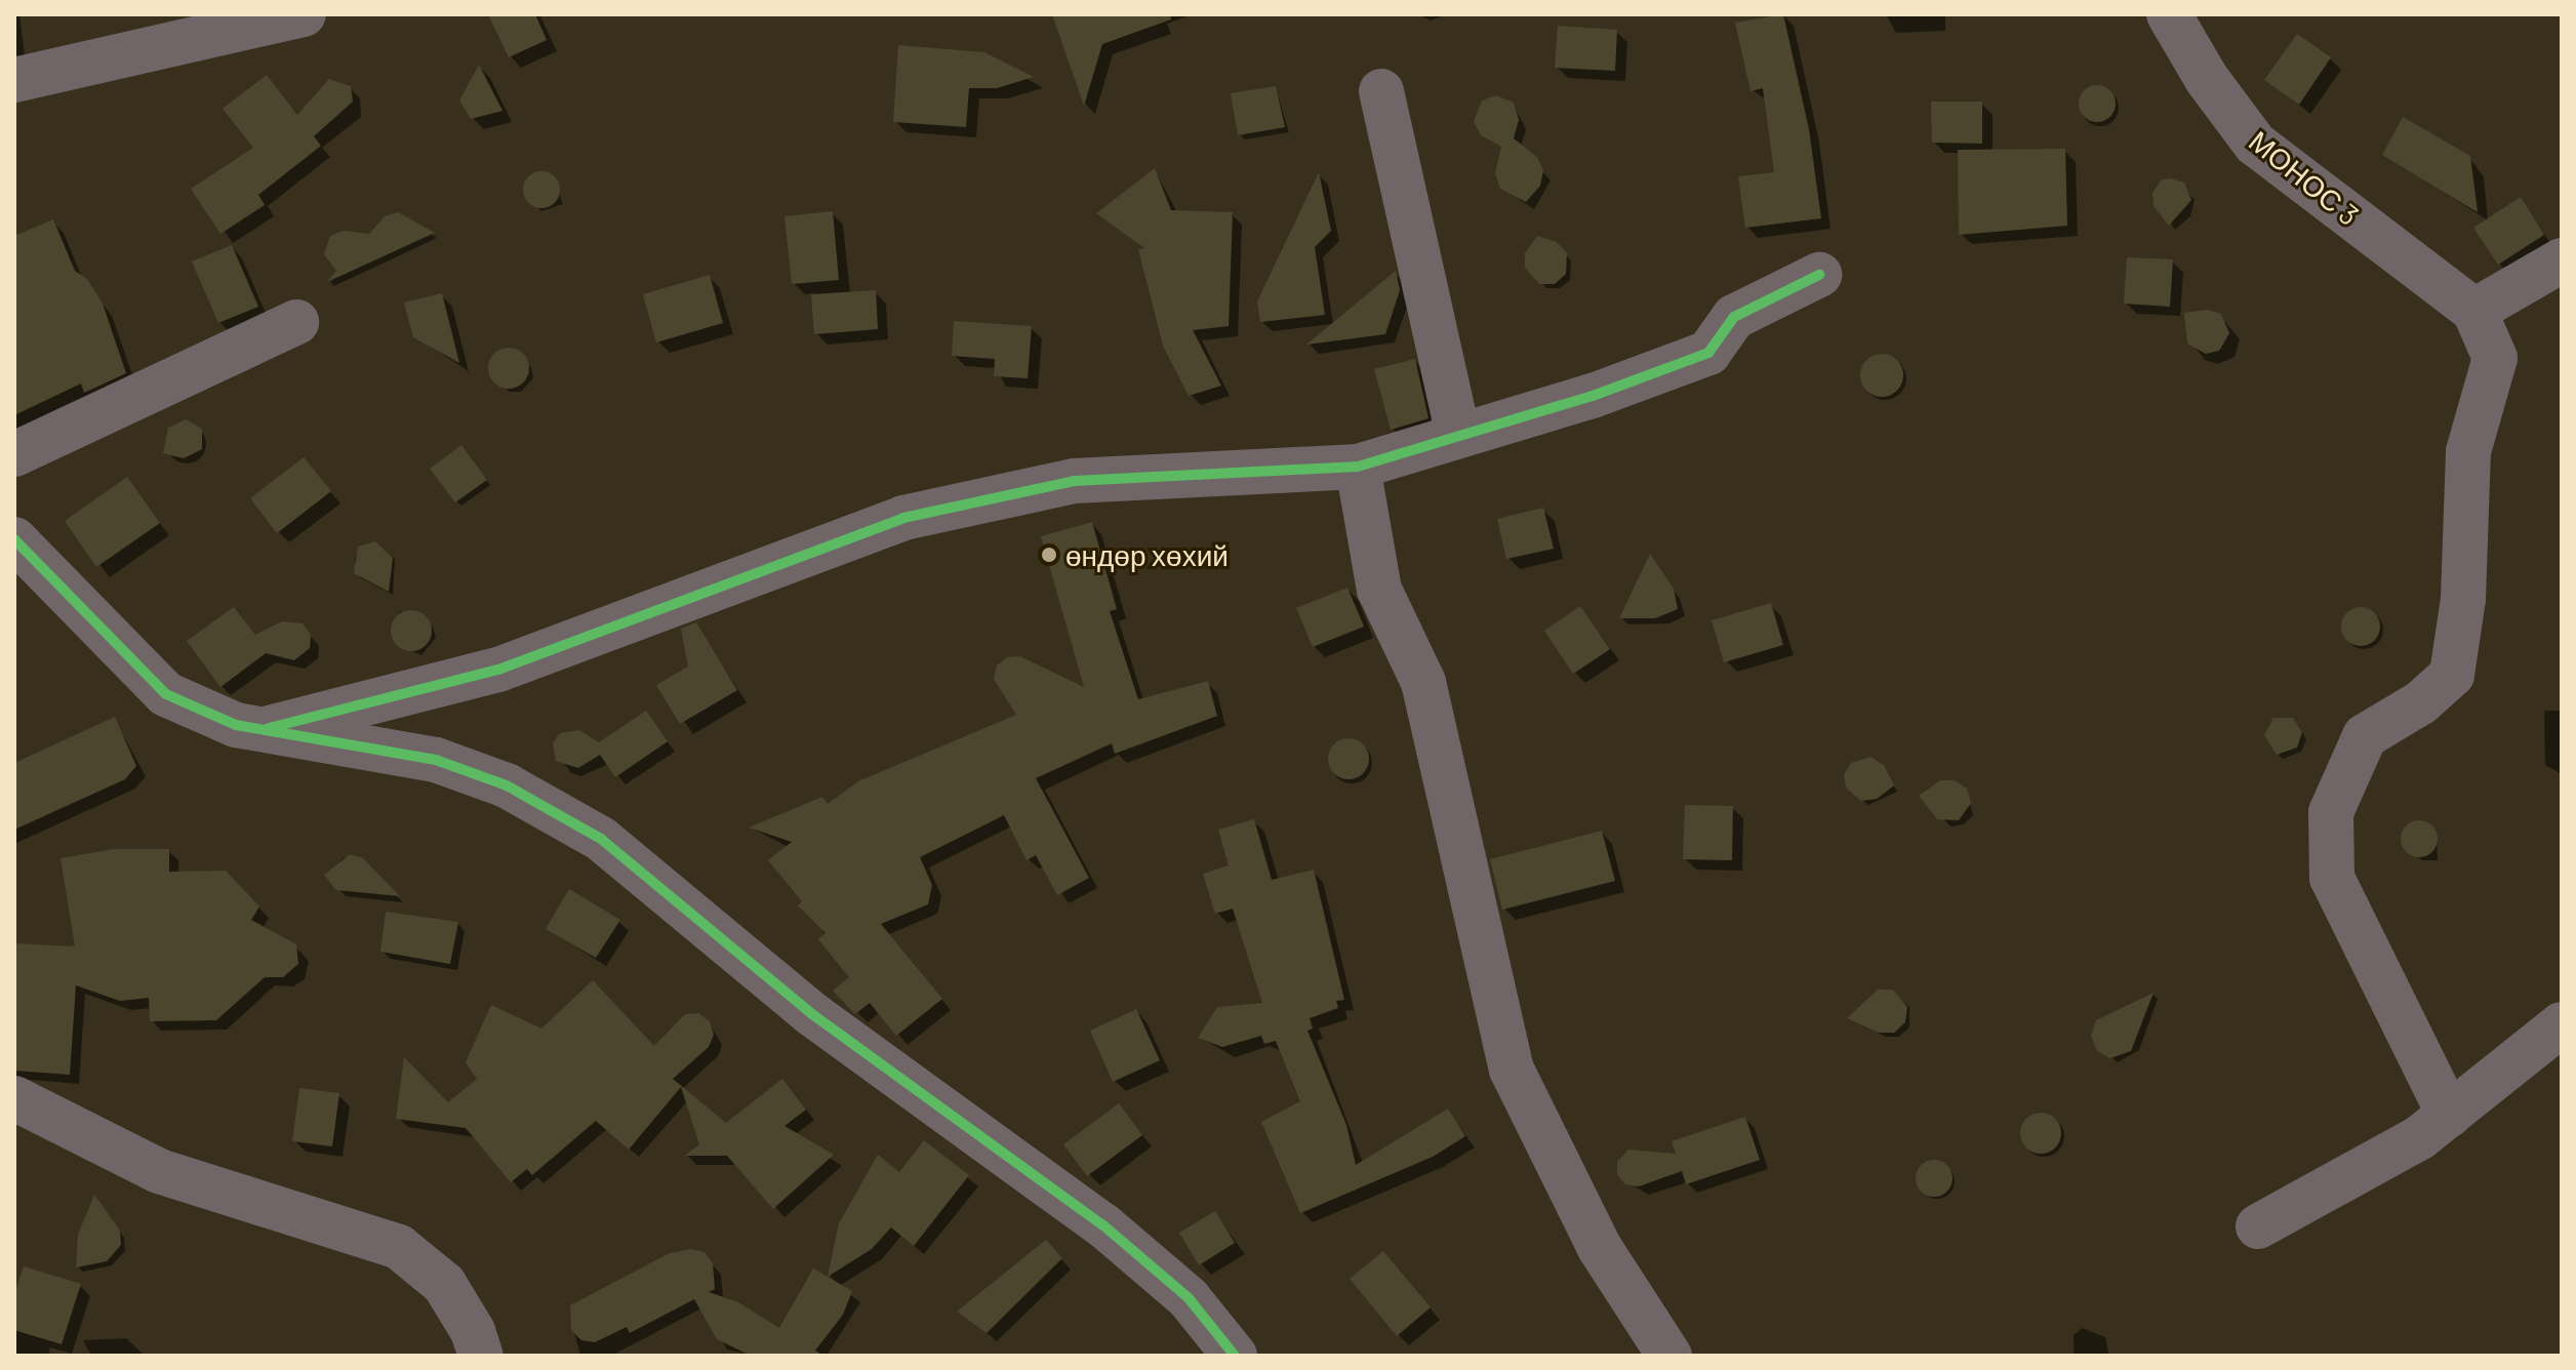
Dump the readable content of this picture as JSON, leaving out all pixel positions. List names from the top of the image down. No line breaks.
{"streets":{"street":["МОНОС 3"]},"places":["өндөр хөхий"]}
